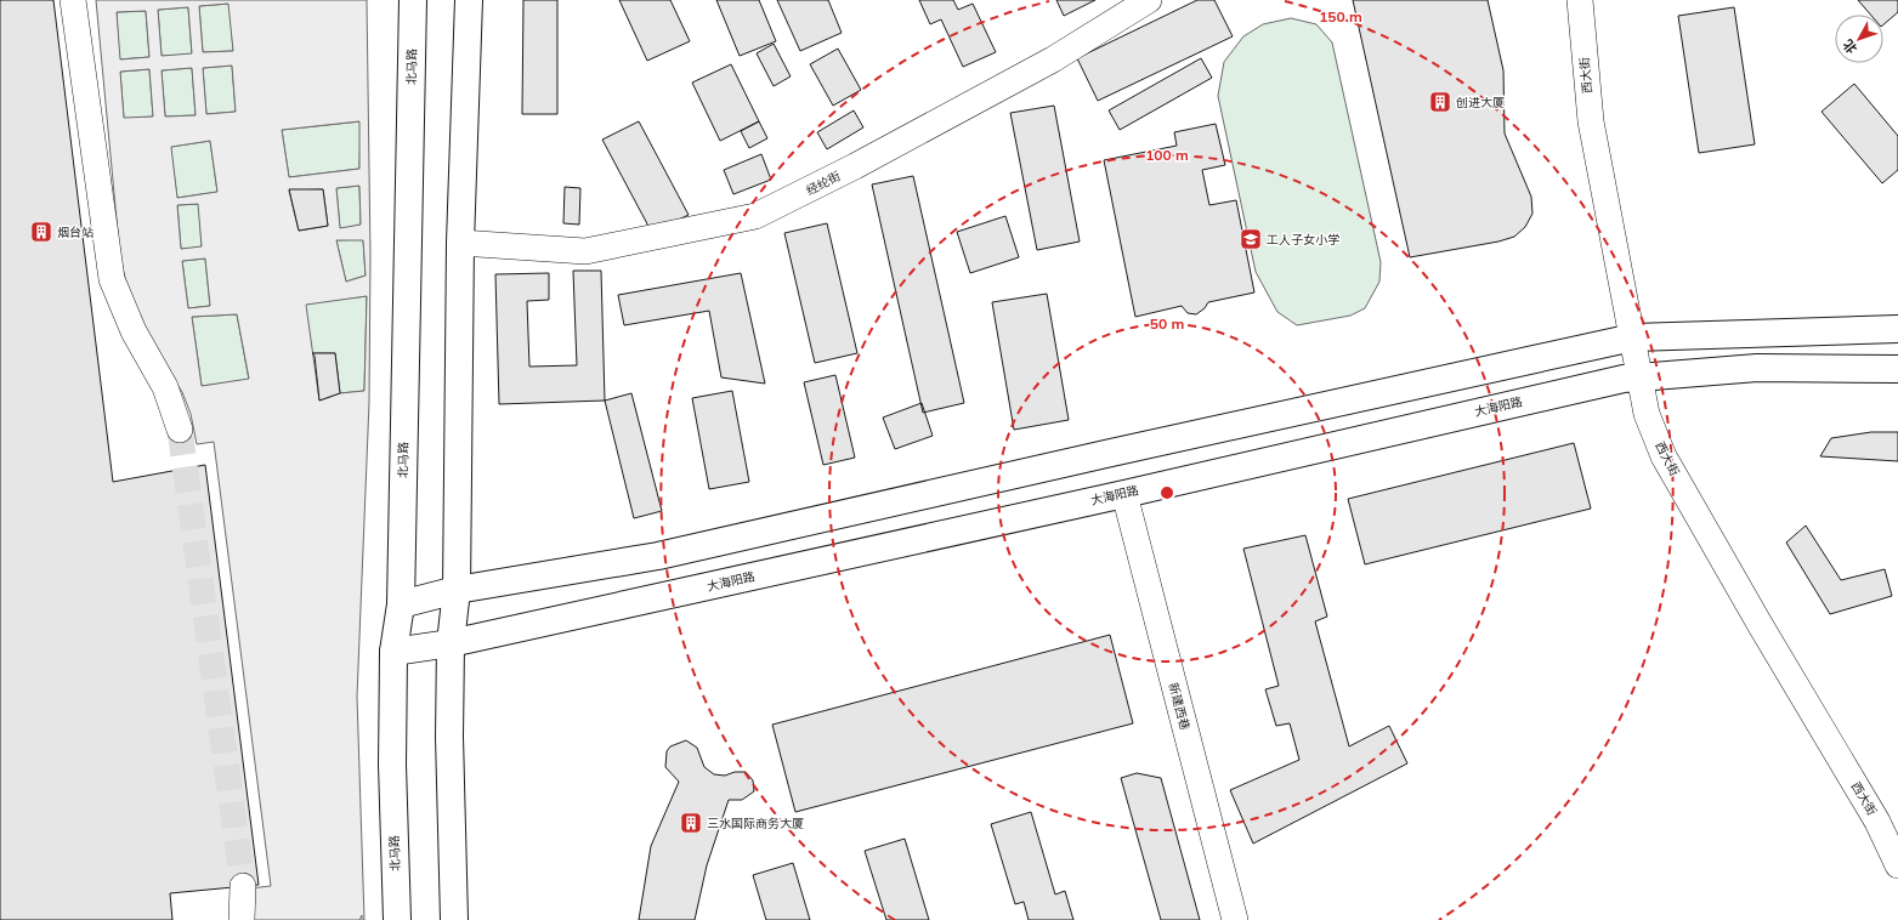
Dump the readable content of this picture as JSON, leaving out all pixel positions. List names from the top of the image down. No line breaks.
{"streets":{"main road":["北马路","大海阳路"],"street":["西大街","经纶街","新建西巷"]},"crossings":[["北马路","大海阳路"],["西大街","大海阳路"],["大海阳路","新建西巷"]],"places":{"building":["创进大厦","烟台站","三水国际商务大厦"],"school or university":["工人子女小学"]},"north":"bottom left","rings":["150 m","100 m","50 m"]}
